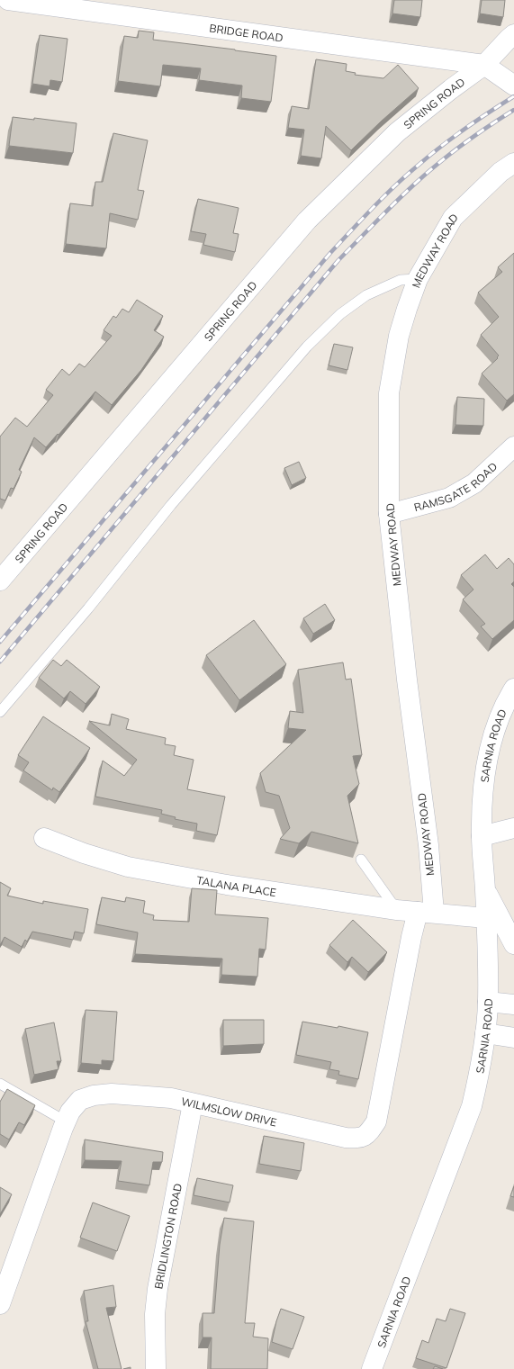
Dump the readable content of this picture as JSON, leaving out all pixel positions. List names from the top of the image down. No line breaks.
{"streets":{"street":["BRIDGE ROAD","SPRING ROAD","MEDWAY ROAD","RAMSGATE ROAD","SARNIA ROAD","TALANA PLACE","WILMSLOW DRIVE","BRIDLINGTON ROAD"]},"crossings":[["BRIDGE ROAD","SPRING ROAD"],["MEDWAY ROAD","RAMSGATE ROAD"],["MEDWAY ROAD","TALANA PLACE"],["MEDWAY ROAD","WILMSLOW DRIVE"],["TALANA PLACE","WILMSLOW DRIVE"],["WILMSLOW DRIVE","BRIDLINGTON ROAD"]]}
